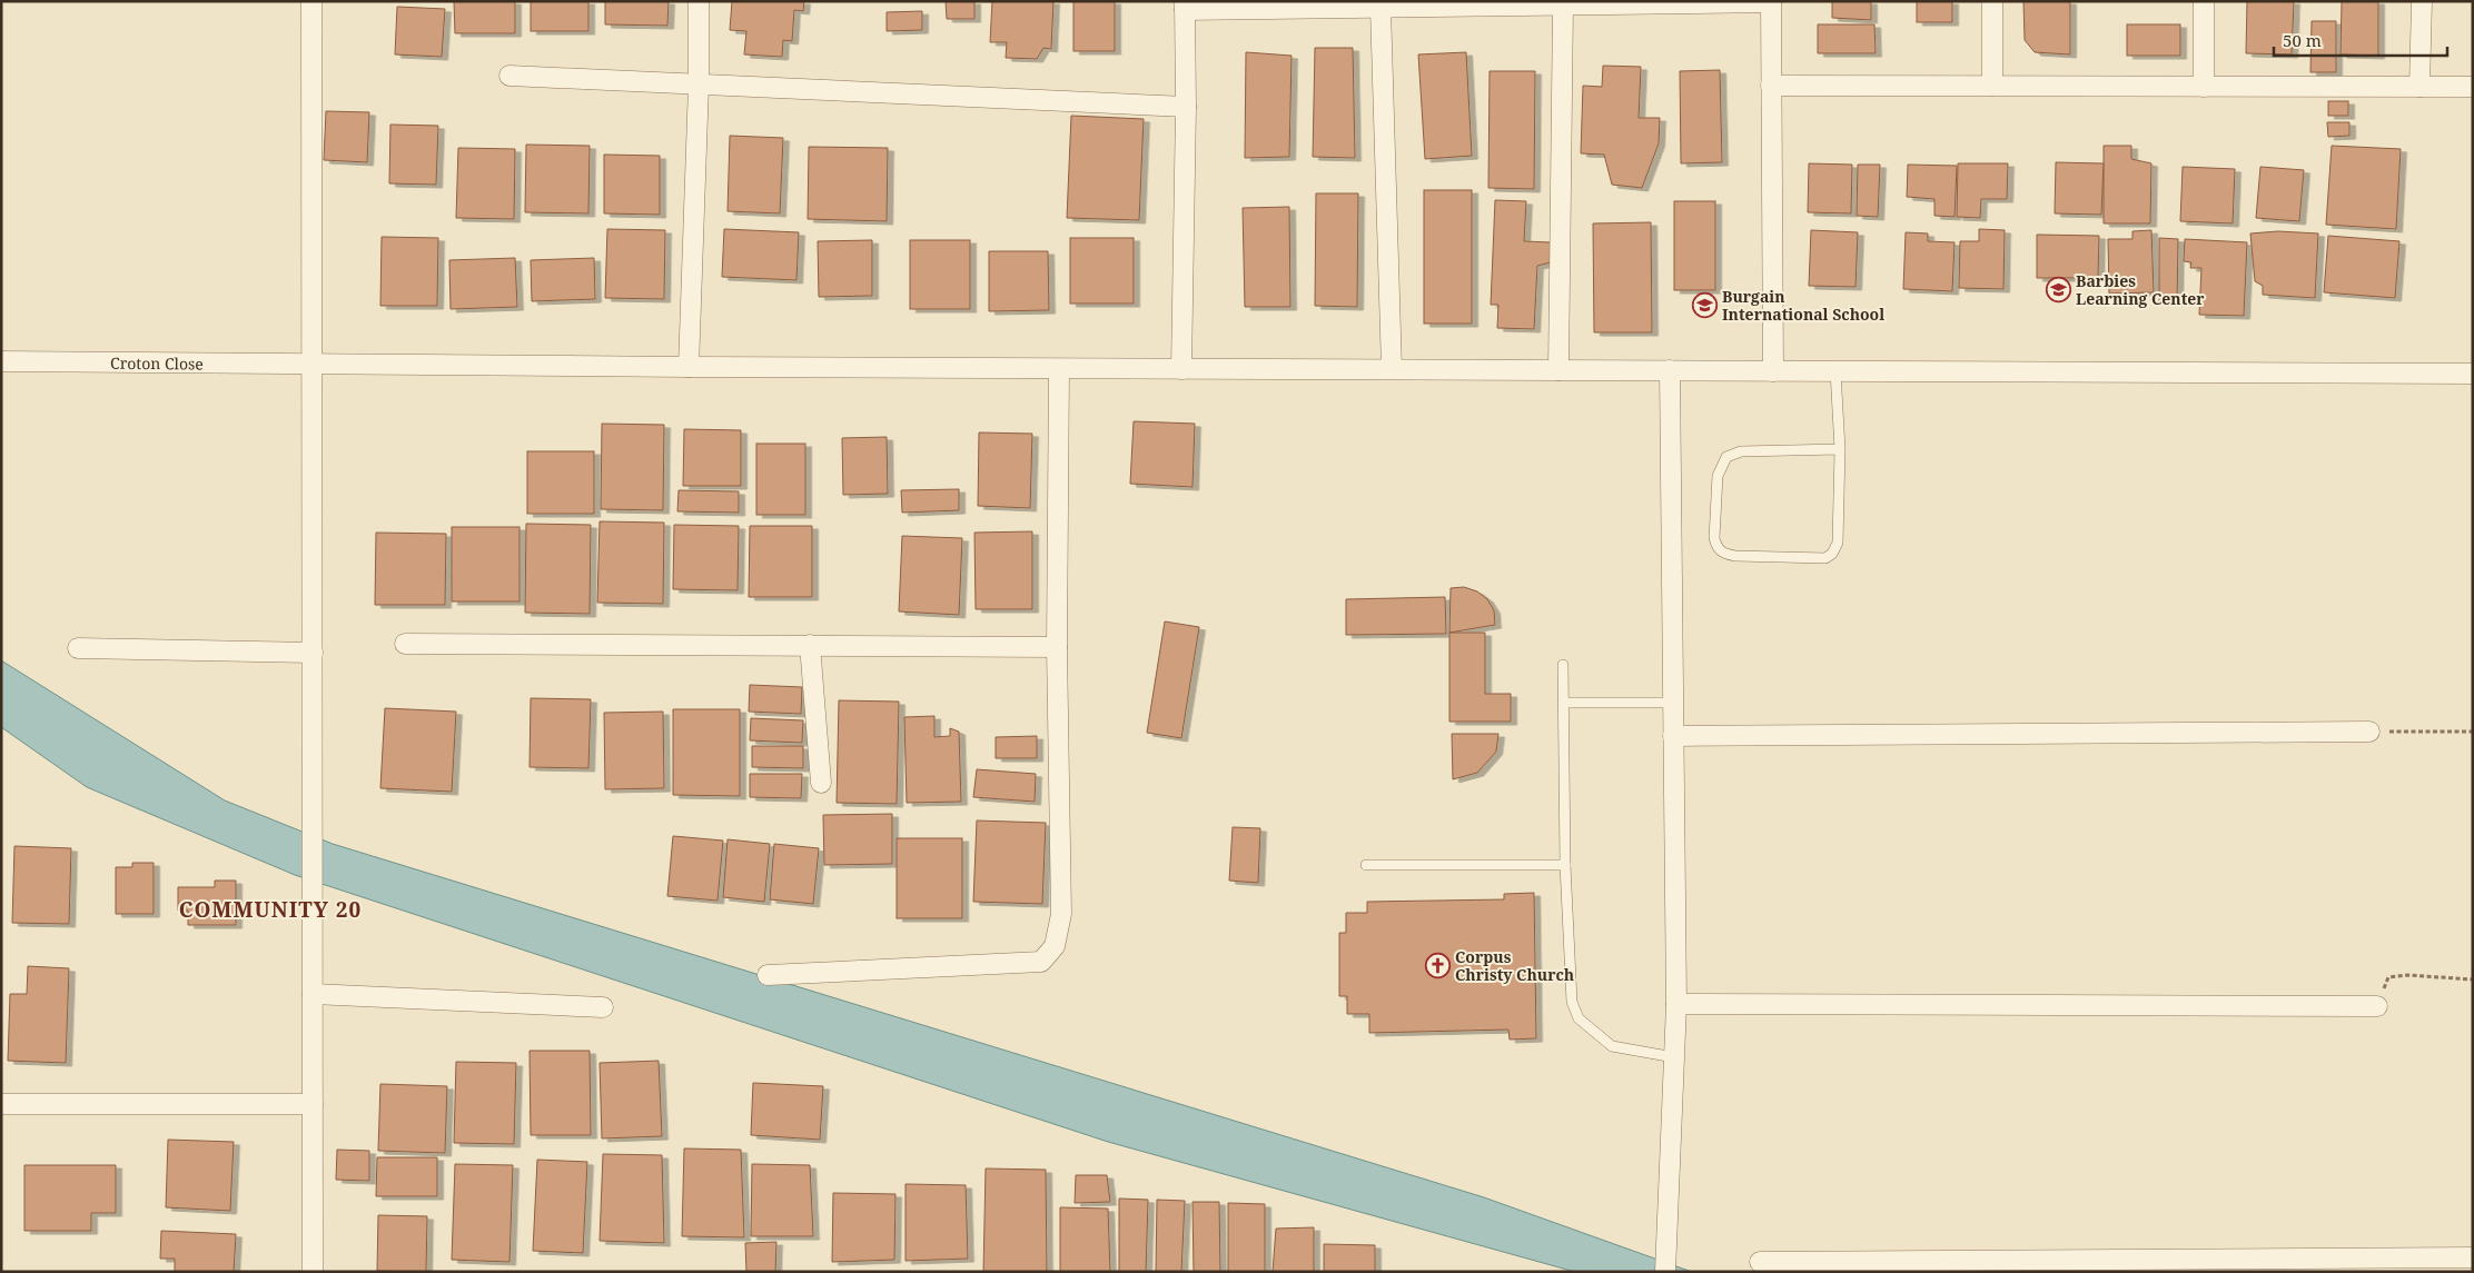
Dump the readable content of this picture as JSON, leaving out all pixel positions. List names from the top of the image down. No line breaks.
{"streets":{"street":["Croton Close"]},"districts":["COMMUNITY 20"],"places":{"school or university":["Barbies Learning Center","Burgain International School"],"church":["Corpus Christy Church"]},"scale_bar":"50 m"}
